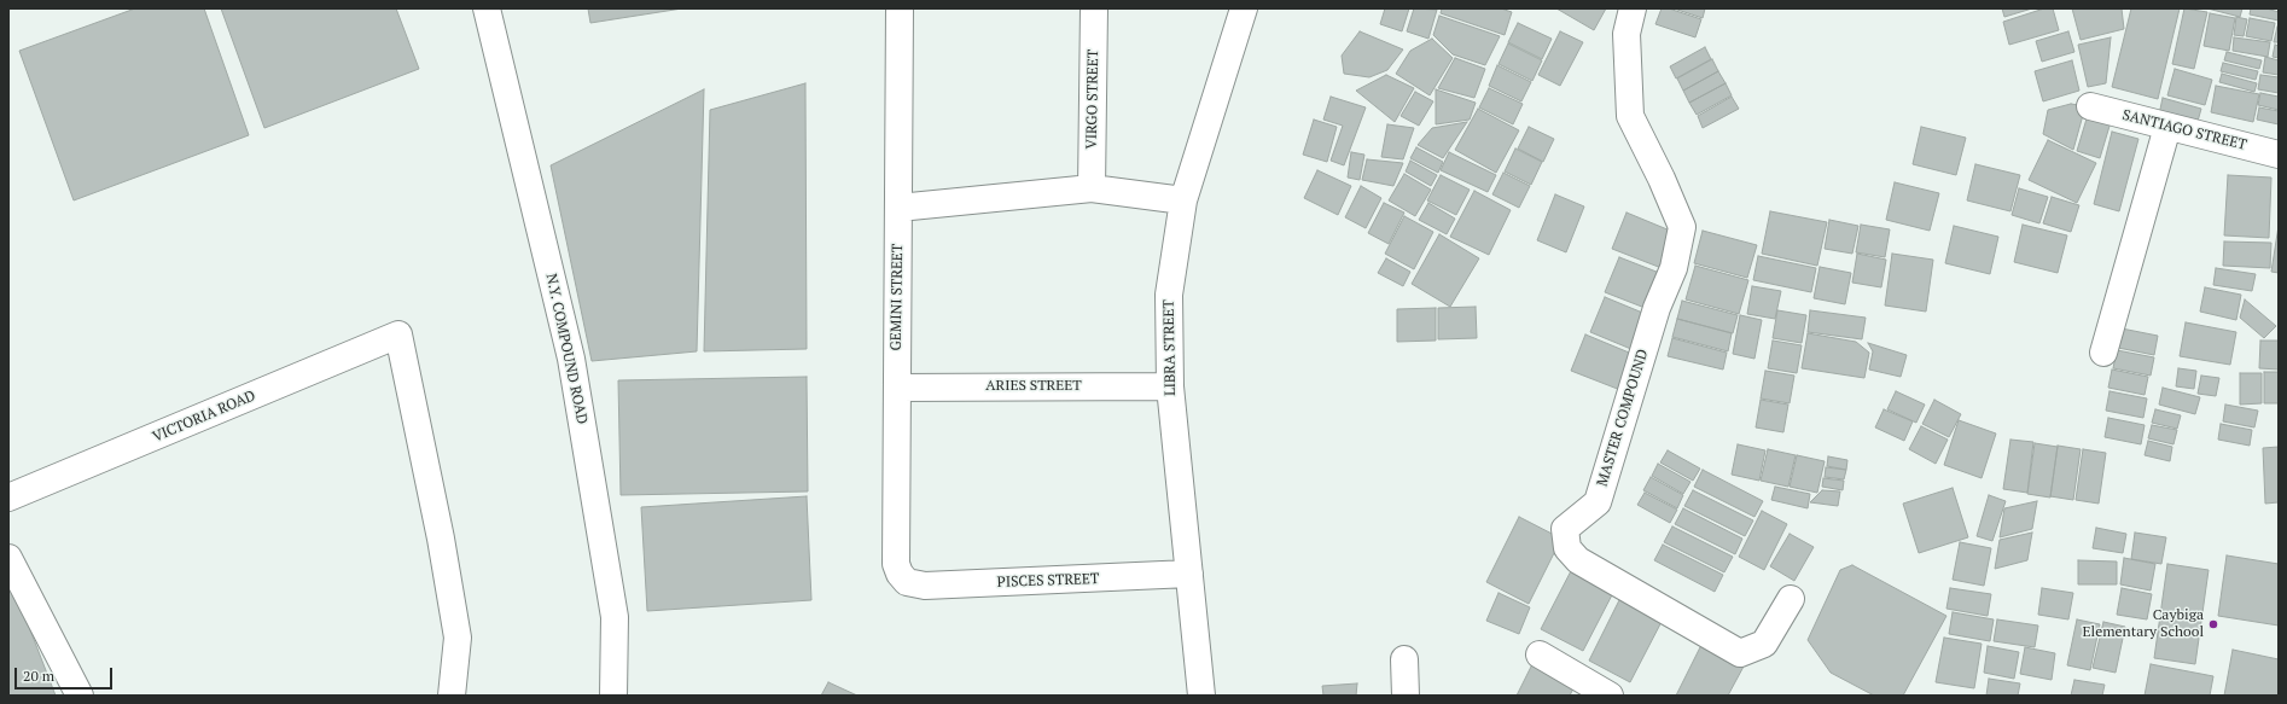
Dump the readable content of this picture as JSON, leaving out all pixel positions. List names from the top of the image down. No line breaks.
{"streets":{"street":["VIRGO STREET","SANTIAGO STREET","GEMINI STREET","LIBRA STREET","N.Y. COMPOUND ROAD","ARIES STREET","VICTORIA ROAD","MASTER COMPOUND","PISCES STREET"]},"crossings":[["GEMINI STREET","ARIES STREET"],["GEMINI STREET","PISCES STREET"],["LIBRA STREET","ARIES STREET"],["LIBRA STREET","PISCES STREET"]],"places":["Caybiga Elementary School"],"scale_bar":"20 m"}
